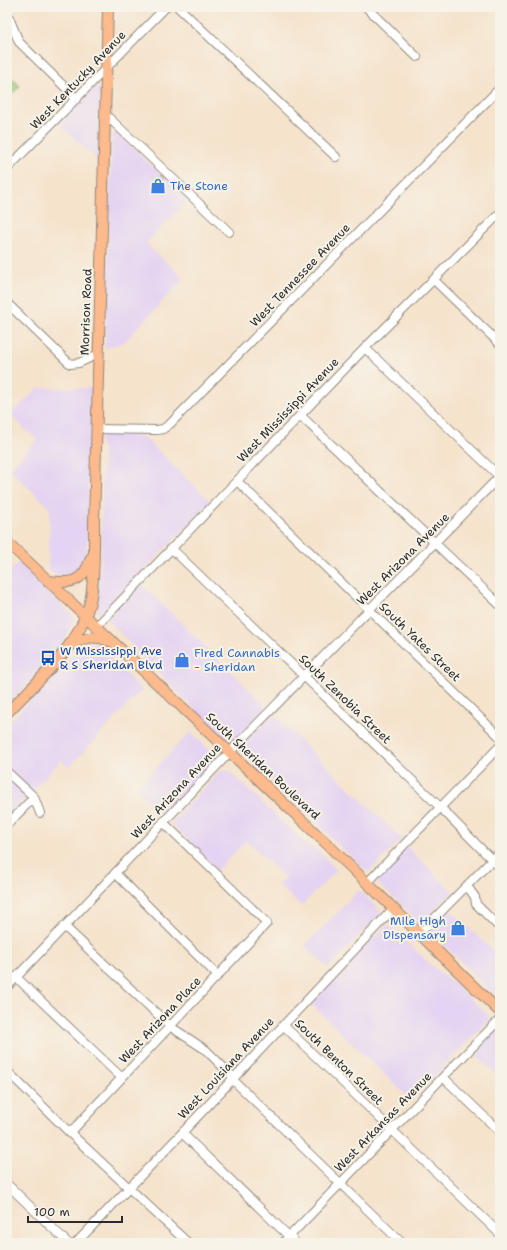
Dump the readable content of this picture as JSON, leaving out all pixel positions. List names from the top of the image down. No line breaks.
{"streets":{"main road":["Morrison Road","South Sheridan Boulevard"],"street":["West Kentucky Avenue","West Tennessee Avenue","West Mississippi Avenue","West Arizona Avenue","South Yates Street","South Zenobia Street","West Arizona Place","South Benton Street","West Louisiana Avenue","West Arkansas Avenue"]},"crossings":[["West Kentucky Avenue","Morrison Road"],["West Tennessee Avenue","Morrison Road"],["Morrison Road","South Sheridan Boulevard"],["West Mississippi Avenue","South Yates Street"],["West Mississippi Avenue","South Zenobia Street"],["West Mississippi Avenue","South Sheridan Boulevard"],["West Arizona Avenue","South Yates Street"],["West Arizona Avenue","South Zenobia Street"],["West Arizona Avenue","South Sheridan Boulevard"],["West Arizona Avenue","West Arizona Place"],["South Sheridan Boulevard","West Louisiana Avenue"],["South Benton Street","West Louisiana Avenue"],["South Benton Street","West Arkansas Avenue"]],"places":{"shop":["The Stone","Fired Cannabis - Sheridan","Mile High Dispensary"],"bus stop":["W Mississippi Ave & S Sheridan Blvd"]},"scale_bar":"100 m"}
